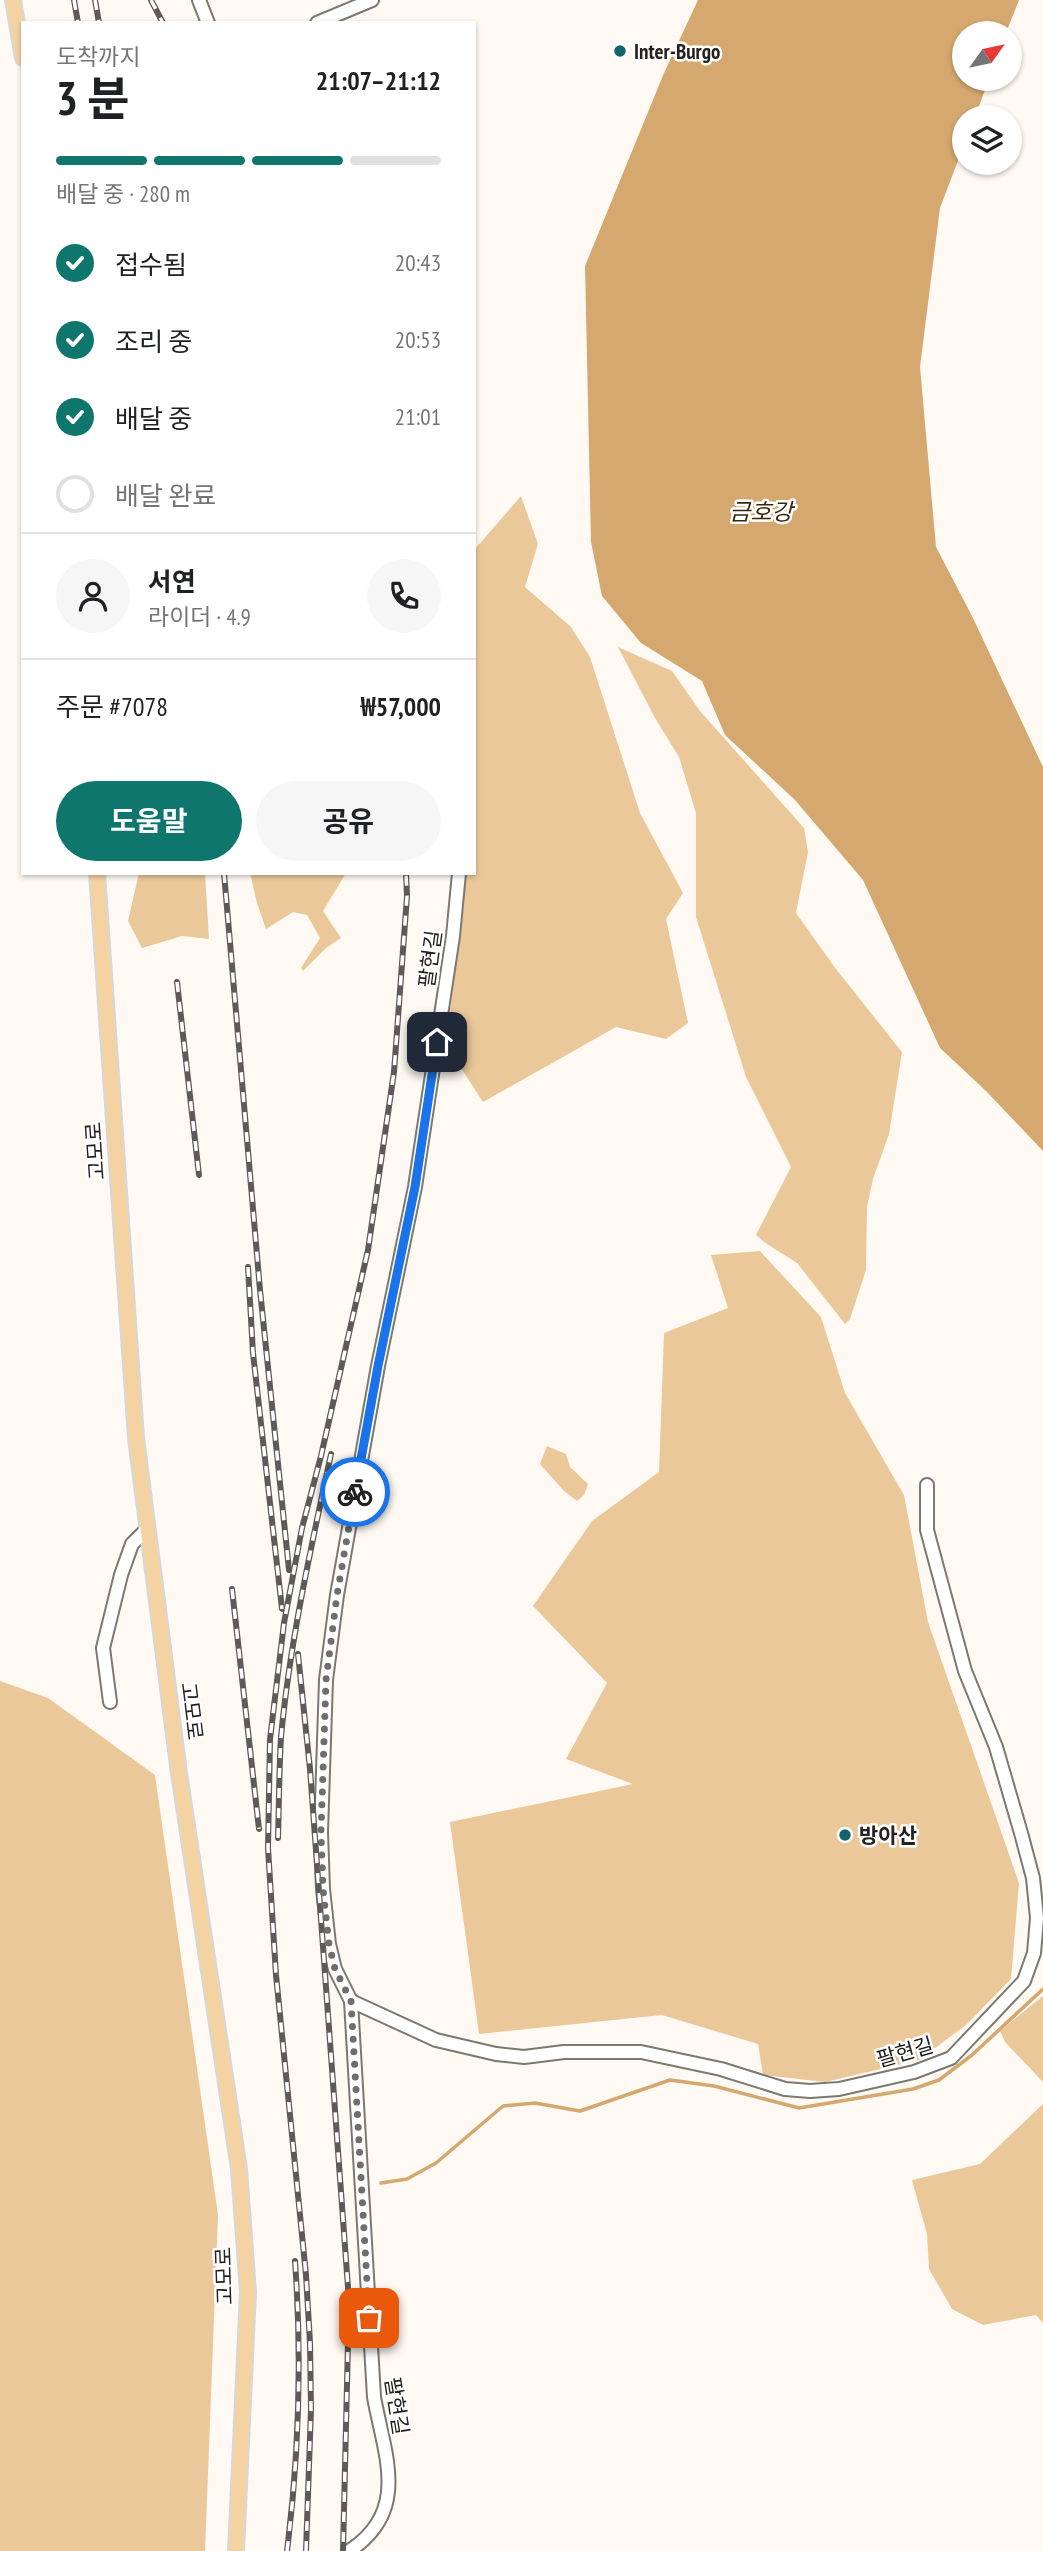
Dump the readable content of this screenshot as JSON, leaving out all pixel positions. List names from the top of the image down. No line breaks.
{"streets":{"main road":["고모로"],"street":["팔현길"]},"water":["금호강"],"places":["Inter-Burgo","방아산"],"north":"top right","page":{"heading":["3 분","도착까지","21:07–21:12"],"panel":["서연","라이더 · 4.9","주문 #7078","₩57,000"],"bar":"배달 중 · 280 m","list":[["접수됨","20:43"],["조리 중","20:53"],["배달 중","21:01"],"배달 완료"],"buttons":["도움말","공유"]}}
